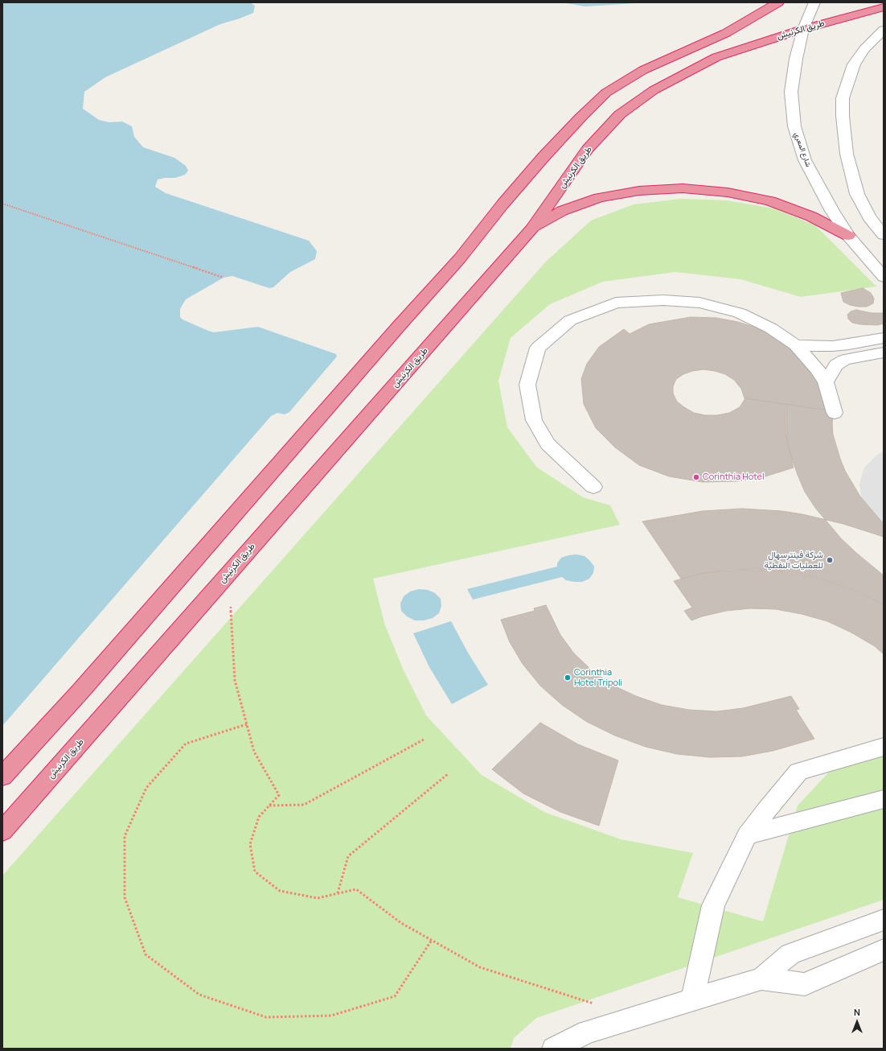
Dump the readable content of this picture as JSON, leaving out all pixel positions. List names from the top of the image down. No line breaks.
{"streets":{"highway":["طريق الكرنيش"],"street":["شارع المعري"]},"crossings":[["طريق الكرنيش","شارع المعري"]],"places":["Corinthia Hotel","شركة فينترسهال للعمليات النفطية","Corinthia Hotel Tripoli"],"north":"top"}
